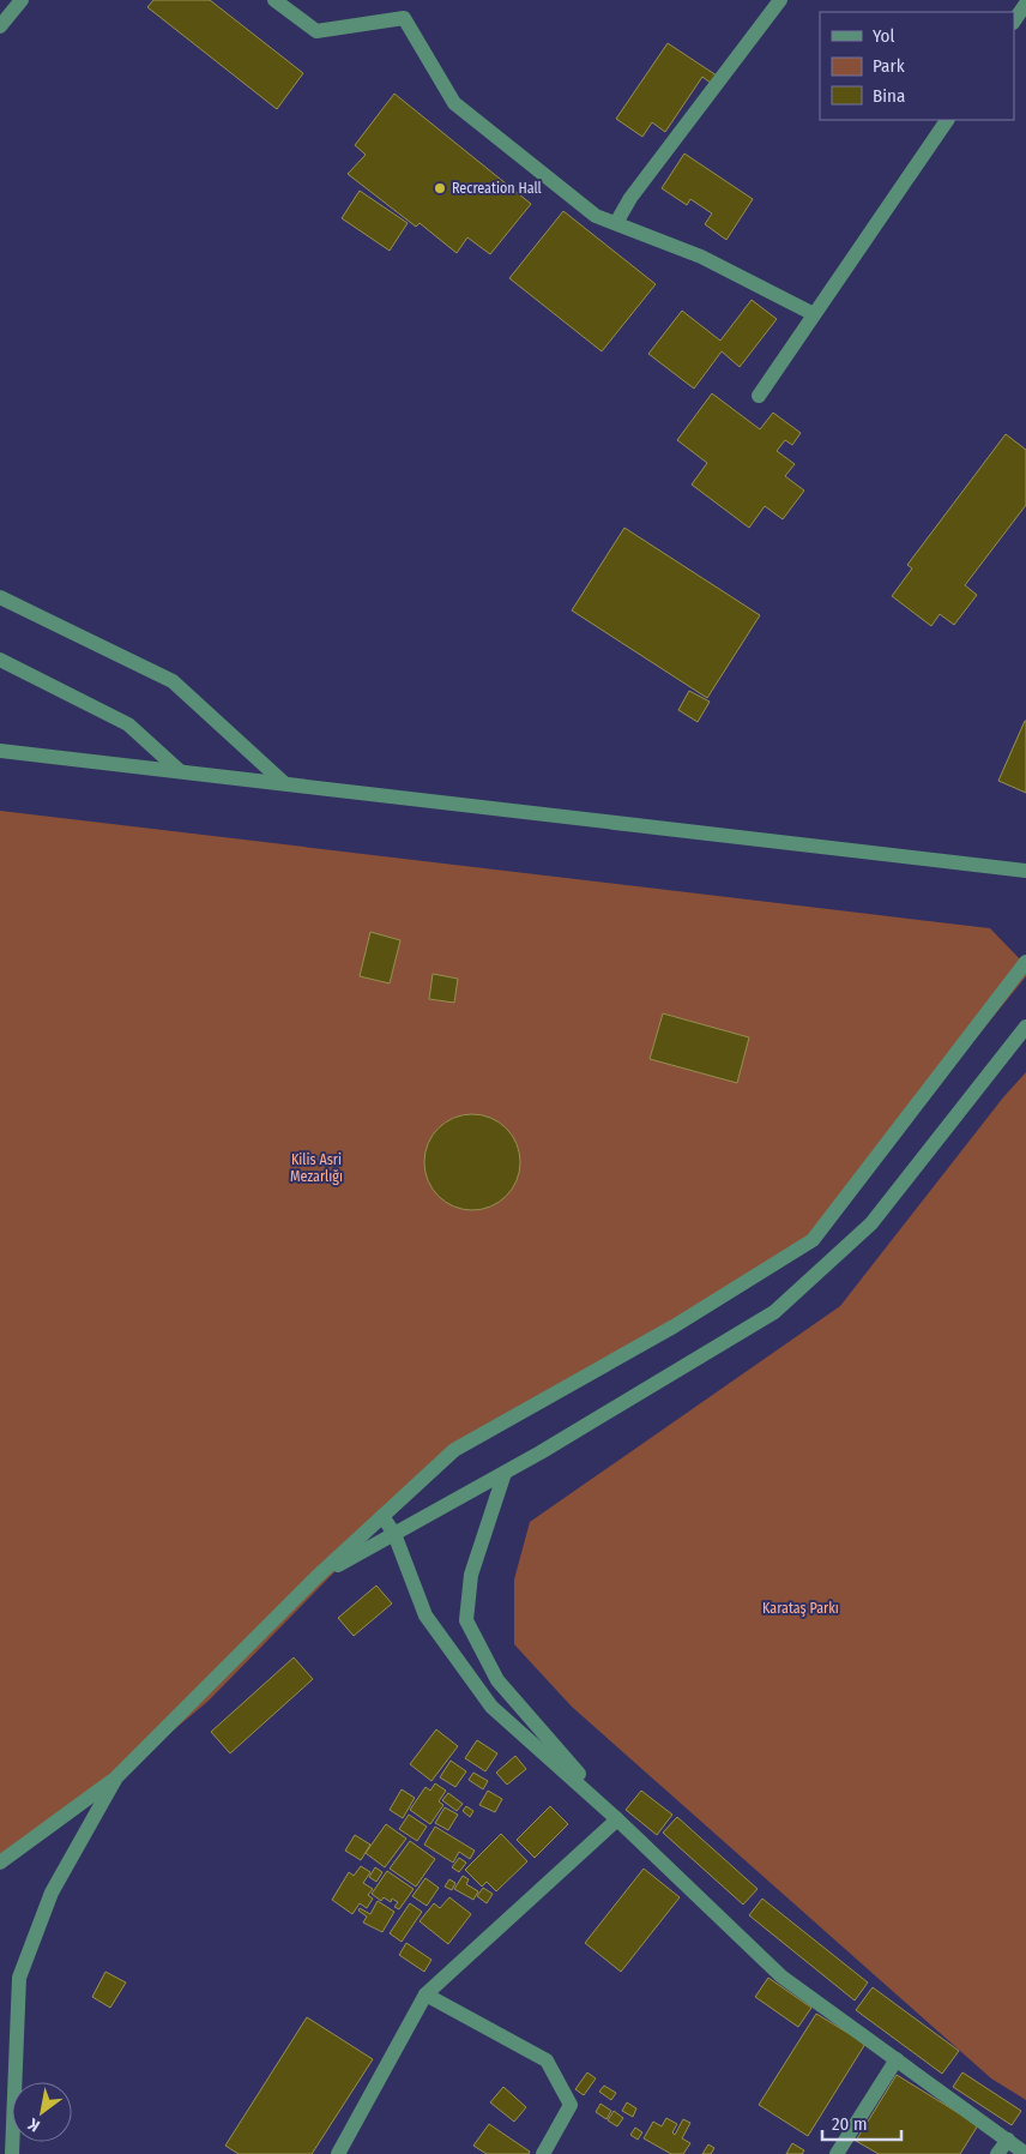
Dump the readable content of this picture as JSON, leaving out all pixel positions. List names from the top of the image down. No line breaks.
{"parks":["Kilis Asri Mezarlığı","Karataş Parkı"],"places":["Recreation Hall"],"legend":["Yol","Park","Bina"],"scale_bar":"20 m","north":"bottom left"}
